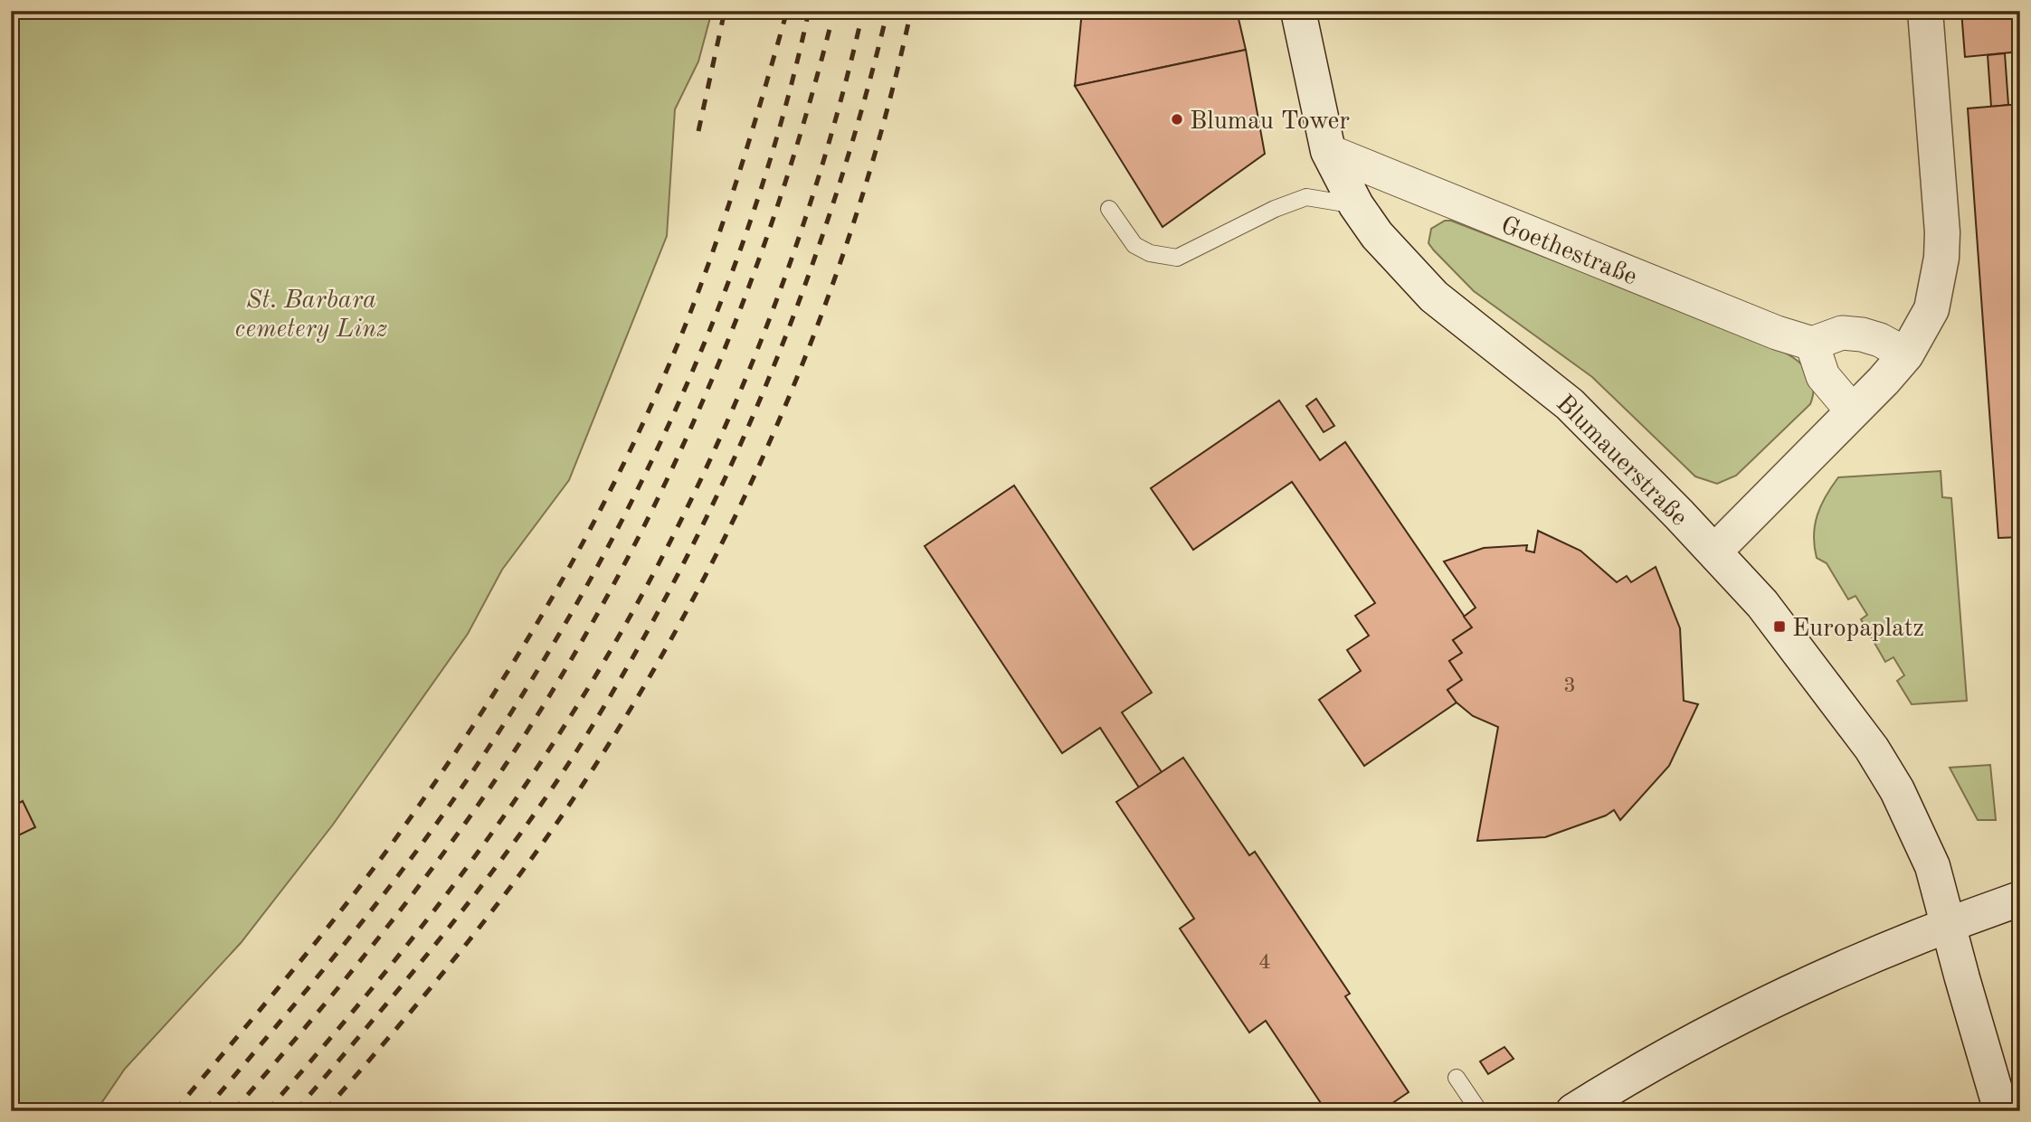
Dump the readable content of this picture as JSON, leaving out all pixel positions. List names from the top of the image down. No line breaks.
{"streets":{"main road":["Blumauerstraße"],"street":["Goethestraße"]},"crossings":[["Goethestraße","Blumauerstraße"]],"parks":["St. Barbara cemetery Linz"],"places":{"other":["Blumau Tower"],"transit":["Europaplatz"]},"house_numbers":["3","4"]}
